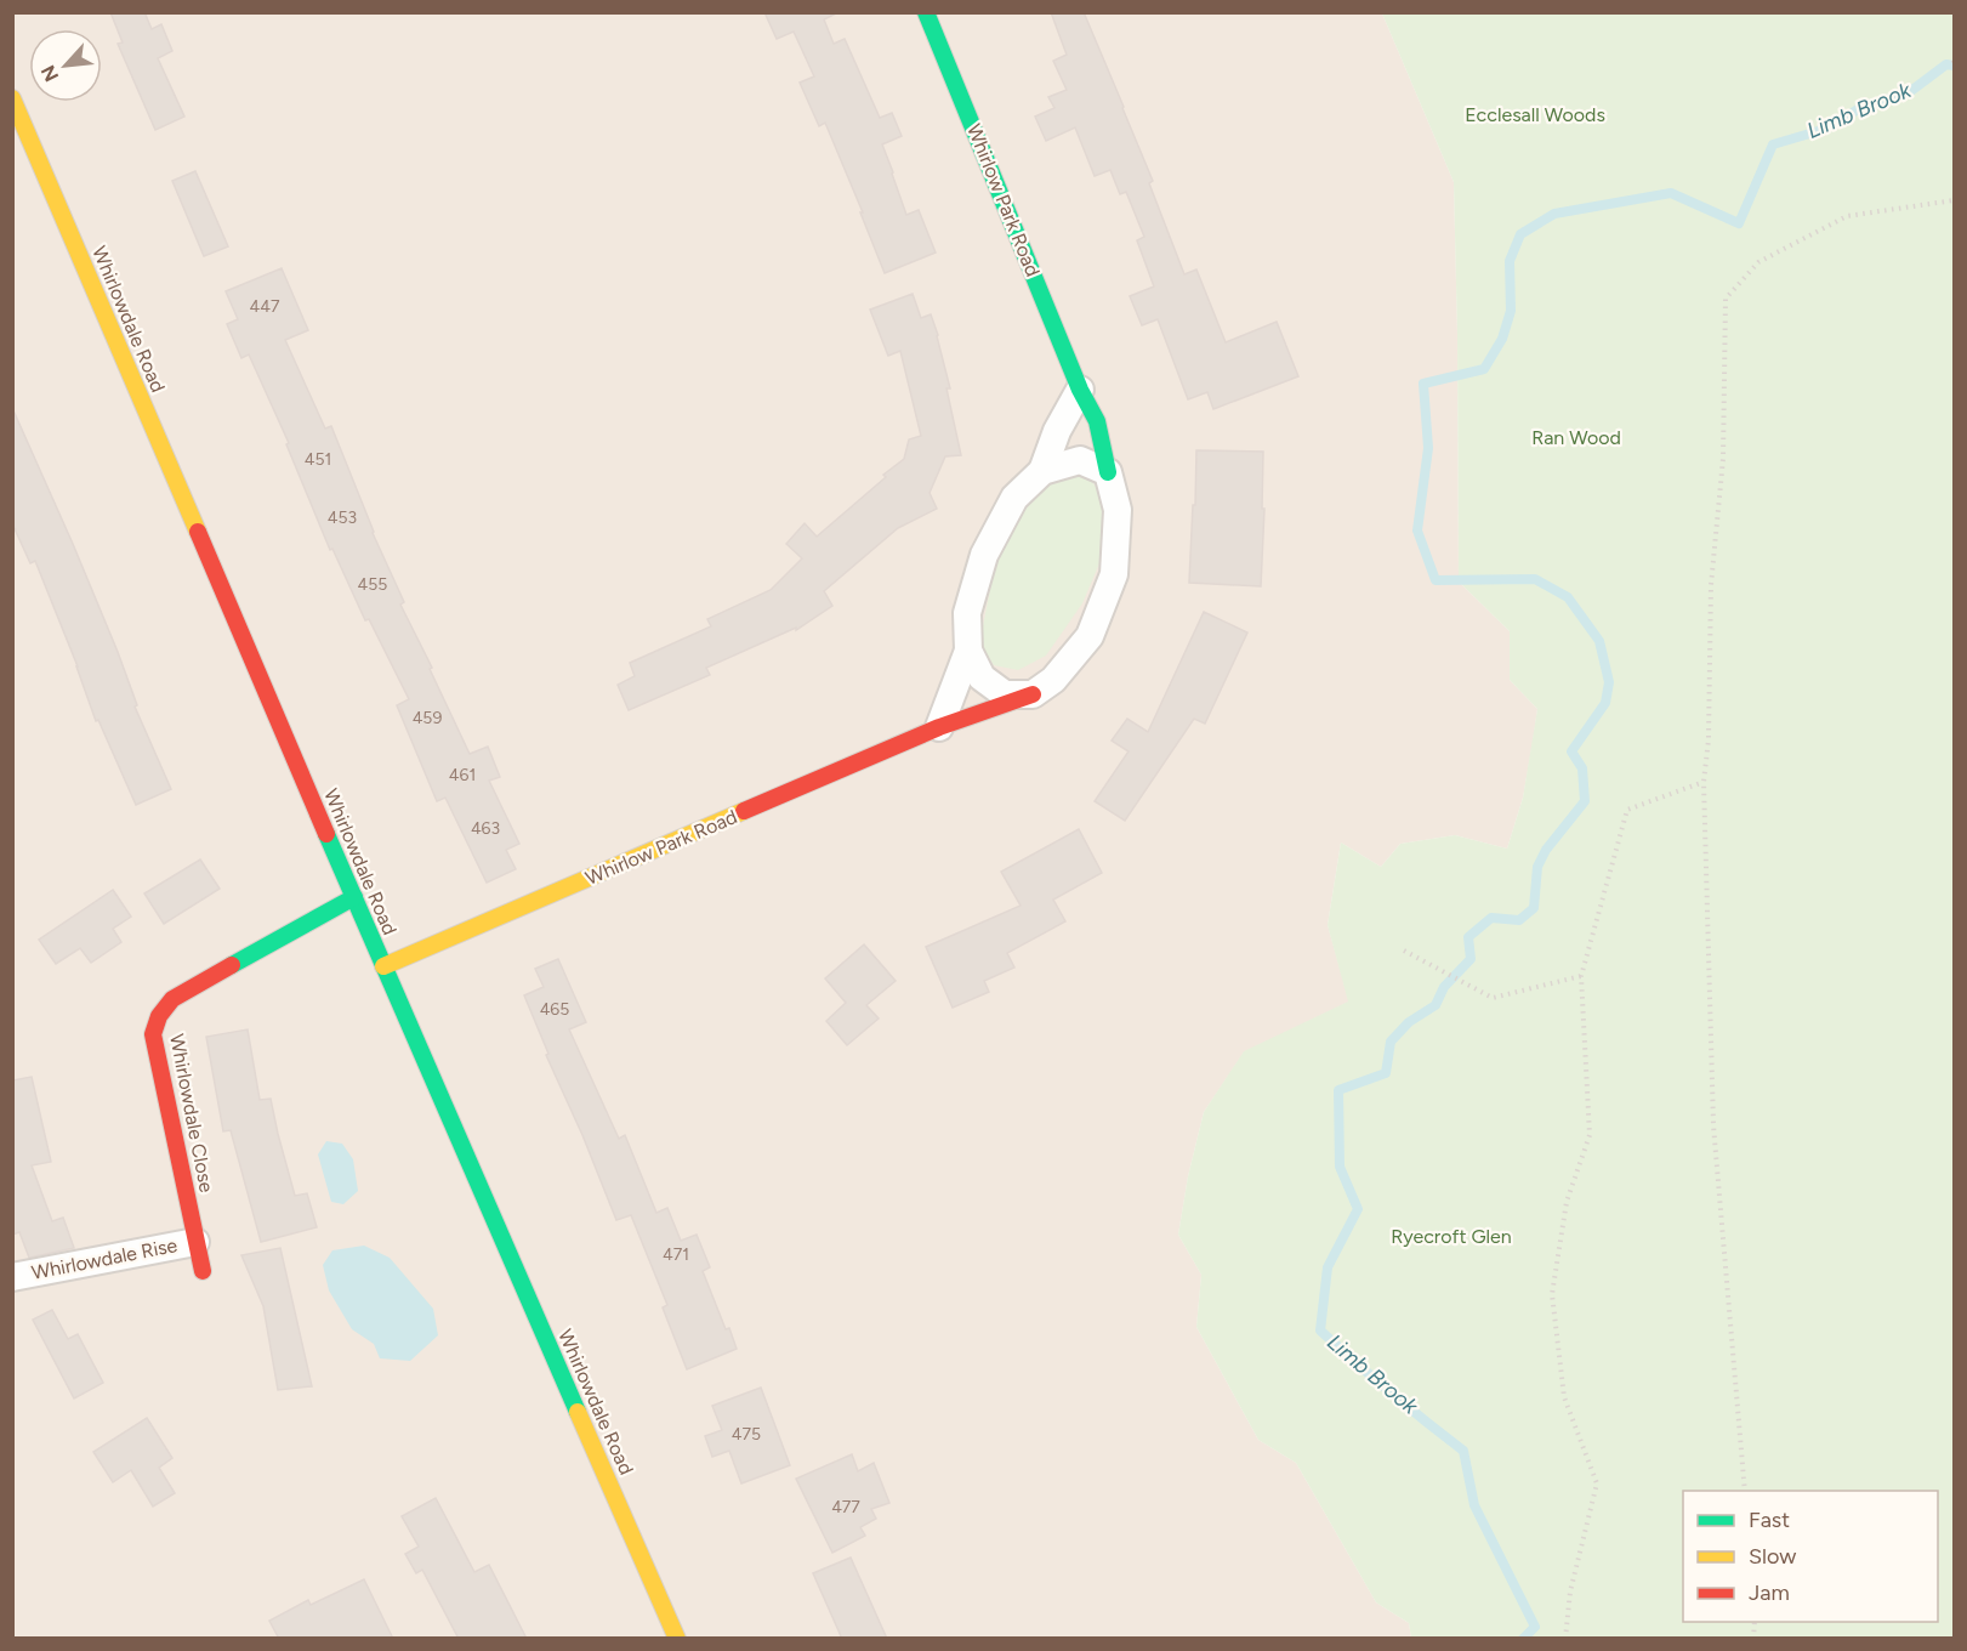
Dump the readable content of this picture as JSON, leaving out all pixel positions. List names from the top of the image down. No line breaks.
{"streets":{"street":["Whirlow Park Road","Whirlowdale Road","Whirlowdale Close","Whirlowdale Rise"]},"crossings":[["Whirlow Park Road","Whirlowdale Road"],["Whirlowdale Road","Whirlowdale Close"],["Whirlowdale Close","Whirlowdale Rise"]],"water":["Limb Brook"],"parks":["Ecclesall Woods","Ran Wood","Ryecroft Glen"],"house_numbers":["447","451","453","455","459","461","463","465","471","475","477"],"legend":["Fast","Slow","Jam"],"north":"bottom left"}
